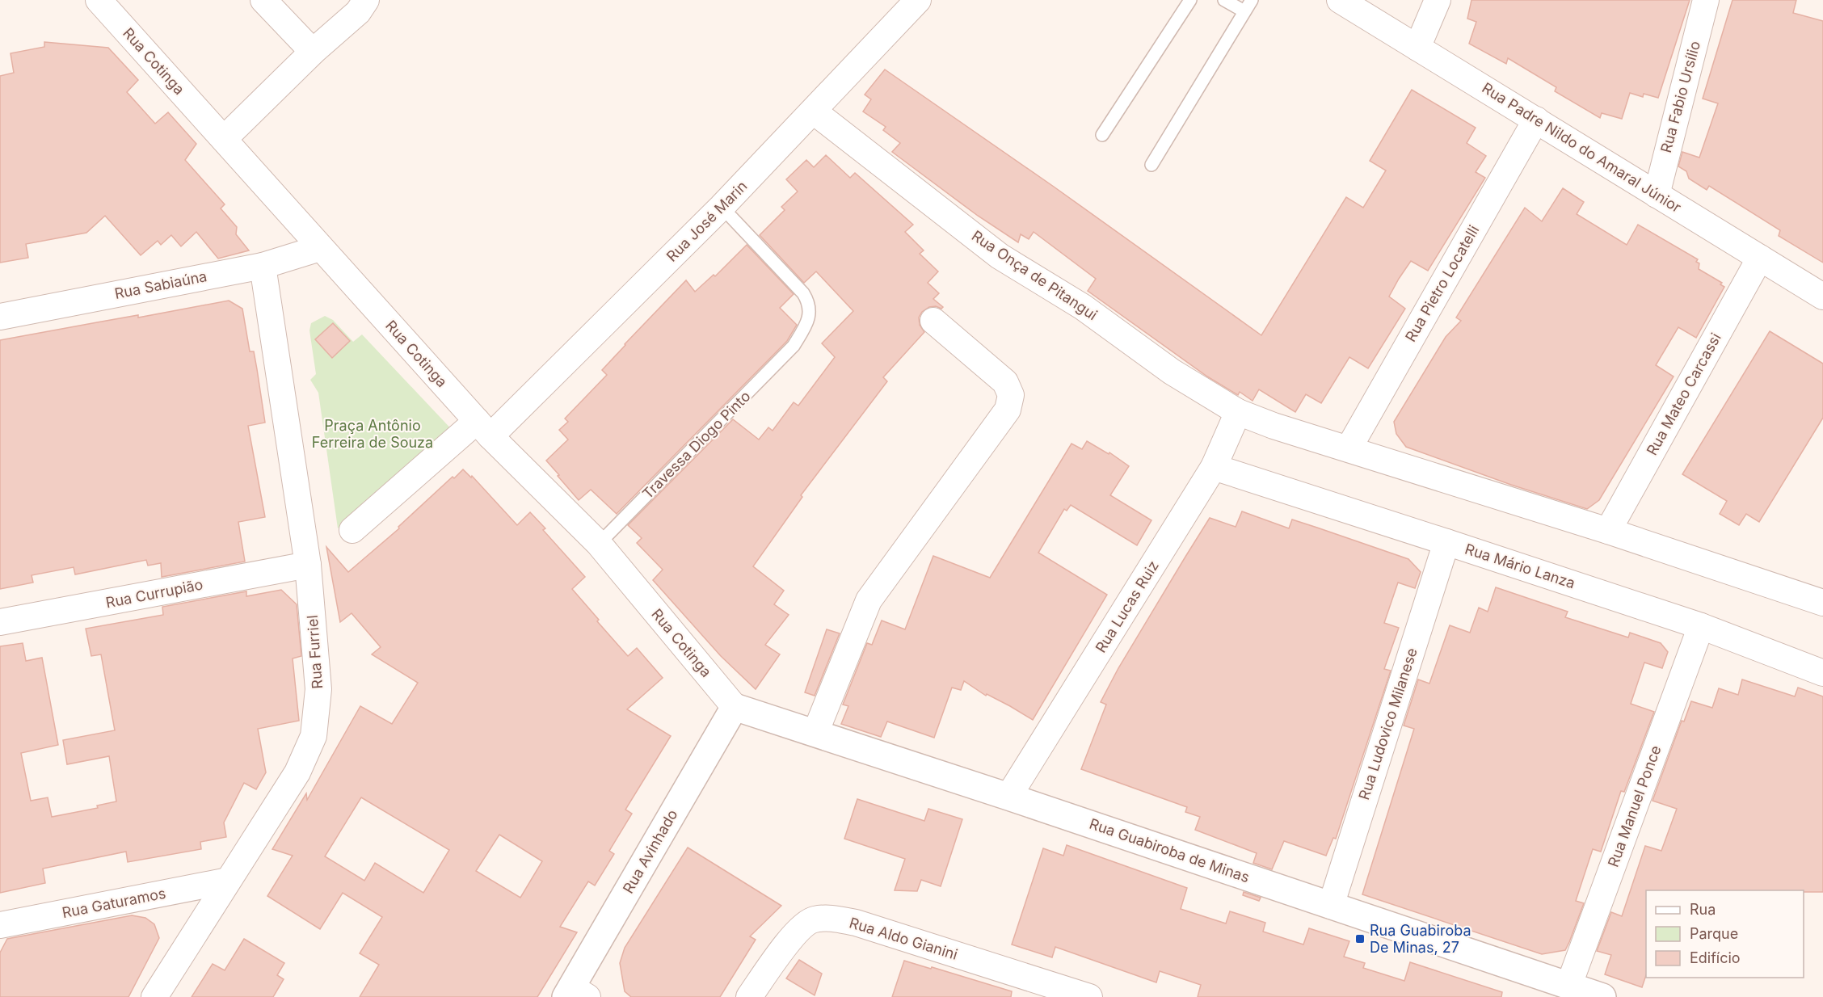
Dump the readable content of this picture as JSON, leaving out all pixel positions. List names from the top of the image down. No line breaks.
{"streets":{"street":["Rua Cotinga","Rua Fabio Ursílio","Rua Padre Nildo do Amaral Júnior","Rua José Marin","Rua Onça de Pitangui","Rua Pietro Locatelli","Rua Sabiaúna","Rua Mateo Carcassi","Rua Mário Lanza","Rua Currupião","Rua Lucas Ruiz","Rua Furriel","Rua Ludovico Milanese","Rua Manuel Ponce","Rua Guabiroba de Minas","Rua Avinhado","Rua Gaturamos","Rua Aldo Gianini"],"lane":["Travessa Diogo Pinto"]},"crossings":[["Rua Cotinga","Rua José Marin"],["Rua Cotinga","Rua Sabiaúna"],["Rua Cotinga","Travessa Diogo Pinto"],["Rua Cotinga","Rua Guabiroba de Minas"],["Rua Cotinga","Rua Avinhado"],["Rua Fabio Ursílio","Rua Padre Nildo do Amaral Júnior"],["Rua Padre Nildo do Amaral Júnior","Rua Pietro Locatelli"],["Rua Padre Nildo do Amaral Júnior","Rua Mateo Carcassi"],["Rua José Marin","Rua Onça de Pitangui"],["Rua José Marin","Travessa Diogo Pinto"],["Rua Onça de Pitangui","Rua Lucas Ruiz"],["Rua Sabiaúna","Rua Furriel"],["Rua Mário Lanza","Rua Lucas Ruiz"],["Rua Mário Lanza","Rua Ludovico Milanese"],["Rua Mário Lanza","Rua Manuel Ponce"],["Rua Currupião","Rua Furriel"],["Rua Lucas Ruiz","Rua Guabiroba de Minas"],["Rua Furriel","Rua Gaturamos"],["Rua Ludovico Milanese","Rua Guabiroba de Minas"],["Rua Manuel Ponce","Rua Guabiroba de Minas"],["Rua Guabiroba de Minas","Rua Avinhado"]],"parks":["Praça Antônio Ferreira de Souza"],"places":{"transit":["Rua Guabiroba De Minas, 27"]},"legend":["Rua","Parque","Edifício"]}
